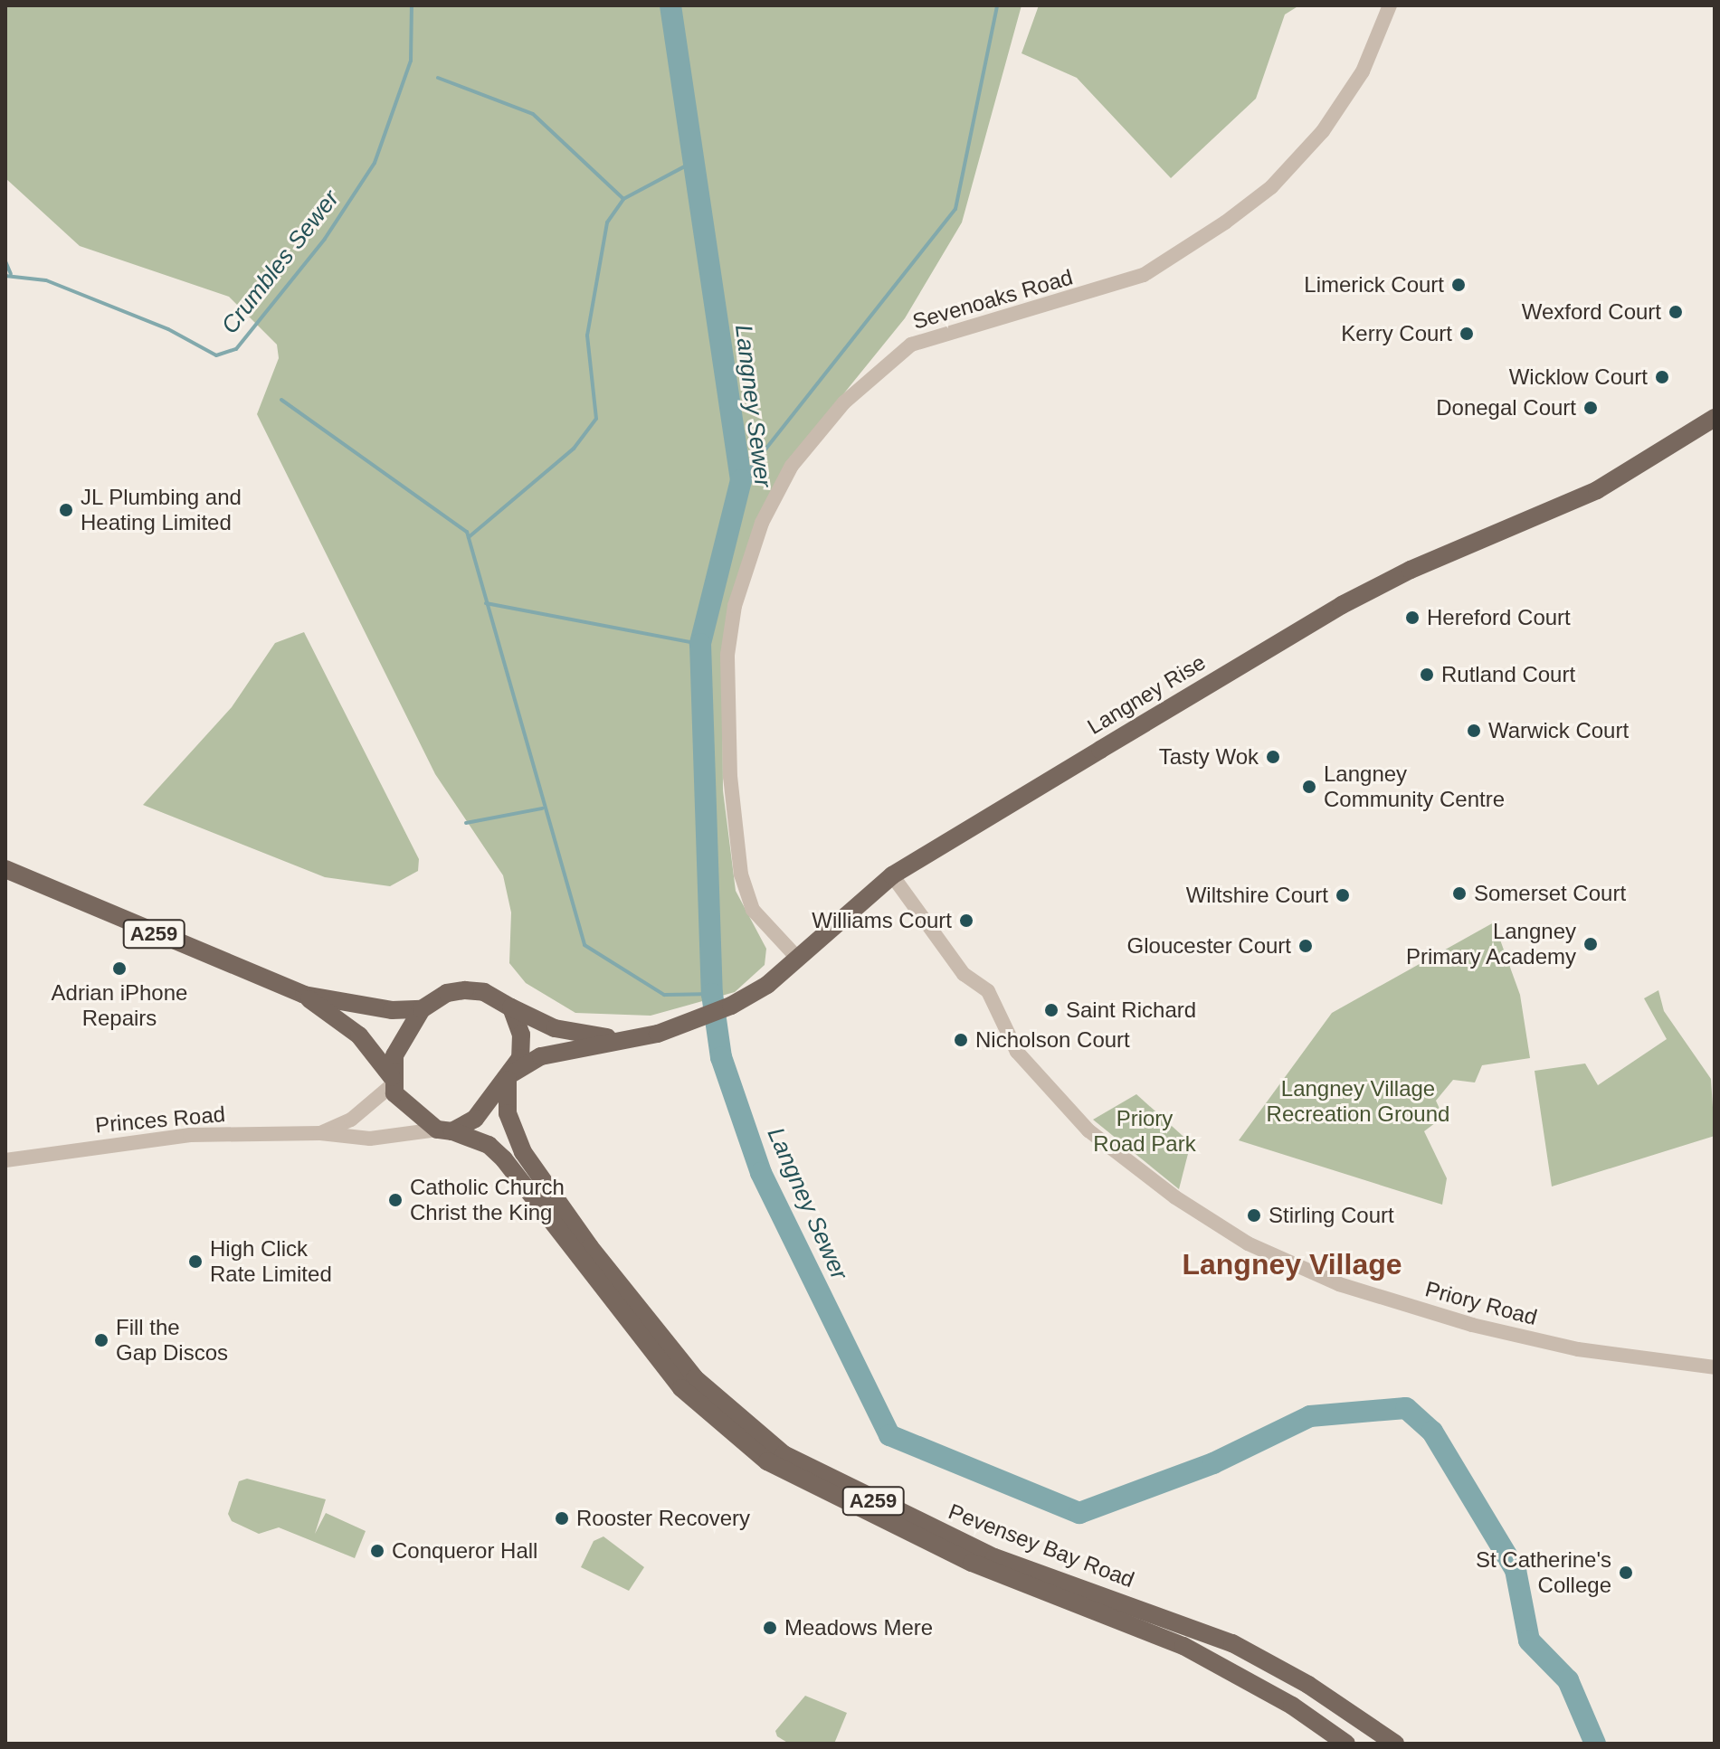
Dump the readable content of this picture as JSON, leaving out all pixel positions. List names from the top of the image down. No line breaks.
{"streets":{"main road":["Langney Rise","A259","Pevensey Bay Road"],"street":["Sevenoaks Road","Princes Road","Priory Road"]},"crossings":[["Sevenoaks Road","Langney Rise"],["Langney Rise","A259"],["Langney Rise","Princes Road"],["Langney Rise","Priory Road"],["Langney Rise","Pevensey Bay Road"],["A259","Princes Road"],["A259","Pevensey Bay Road"],["Princes Road","Pevensey Bay Road"]],"districts":["Langney Village"],"water":["Crumbles Sewer","Langney Sewer"],"parks":["Langney Village Recreation Ground","Priory Road Park"],"places":["Limerick Court","Wexford Court","Kerry Court","Wicklow Court","Donegal Court","JL Plumbing and Heating Limited","Hereford Court","Rutland Court","Warwick Court","Tasty Wok","Langney Community Centre","Somerset Court","Wiltshire Court","Williams Court","Langney Primary Academy","Gloucester Court","Adrian iPhone Repairs","Saint Richard","Nicholson Court","Catholic Church Christ the King","Stirling Court","High Click Rate Limited","Fill the Gap Discos","Rooster Recovery","Conqueror Hall","St Catherine's College","Meadows Mere"]}
